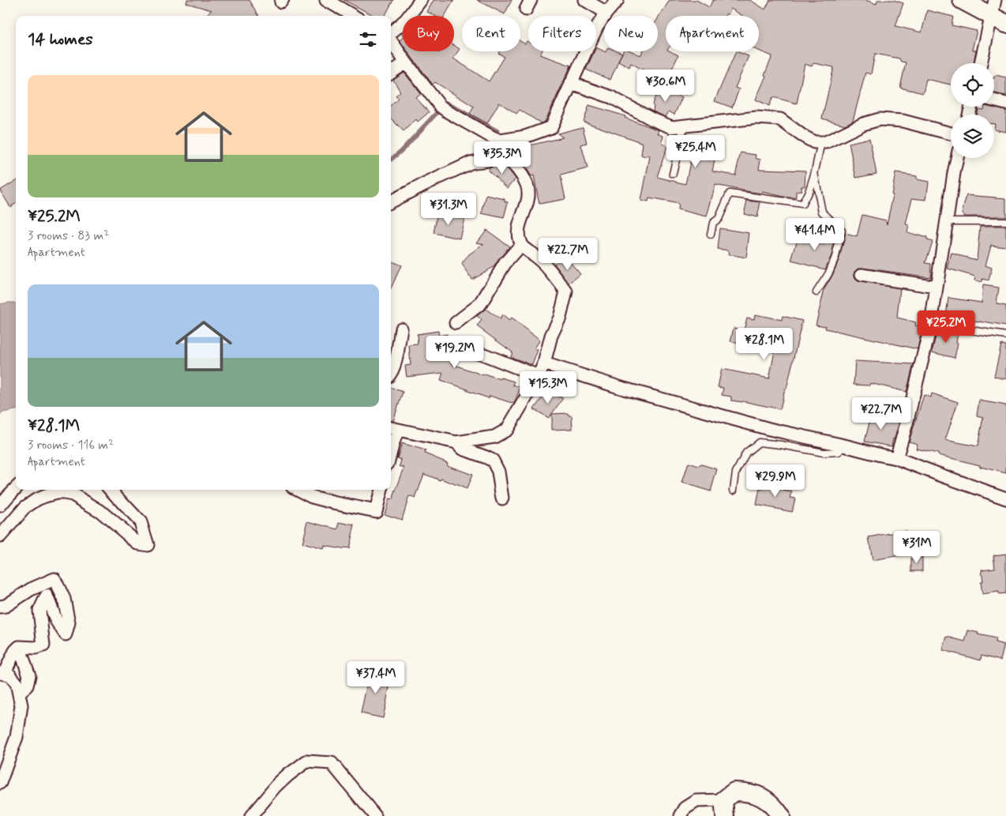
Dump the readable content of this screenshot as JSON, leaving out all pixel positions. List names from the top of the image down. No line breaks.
{"page":{"chip":["Buy","Rent","Filters","New","Apartment"],"heading":"14 homes","list":[{"name":"¥25.2M","note":"3 rooms · 83 m² · Apartment"},{"name":"¥28.1M","note":"3 rooms · 116 m² · Apartment"}],"price":["¥30.6M","¥25.4M","¥35.3M","¥31.3M","¥41.4M","¥22.7M","¥25.2M","¥28.1M","¥19.2M","¥15.3M","¥22.7M","¥29.9M","¥31M","¥37.4M"]}}
